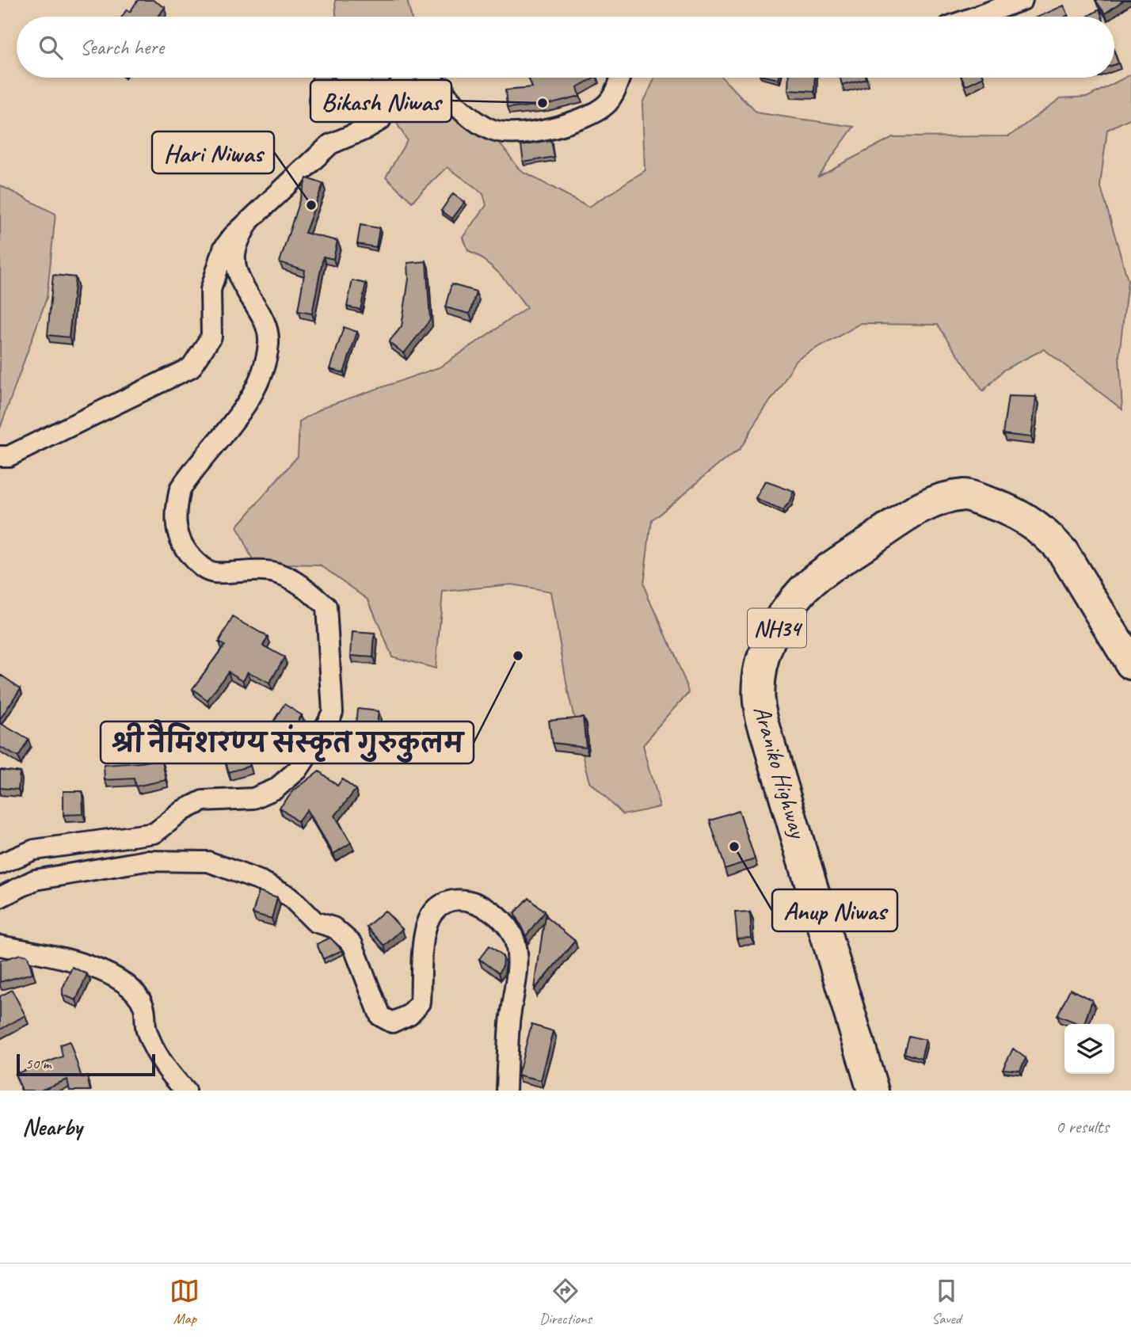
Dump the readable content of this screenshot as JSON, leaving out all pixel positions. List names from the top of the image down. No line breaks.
{"streets":{"highway":["NH34","Araniko Highway"]},"places":["Bikash Niwas","Hari Niwas","श्री नैमिशरण्य संस्कृत गुरुकुलम","Anup Niwas"],"scale_bar":"50 m","page":{"search":"Search here","scale":"50 m","heading":["Nearby","0 results"],"nav":["Map","Directions","Saved"]}}
